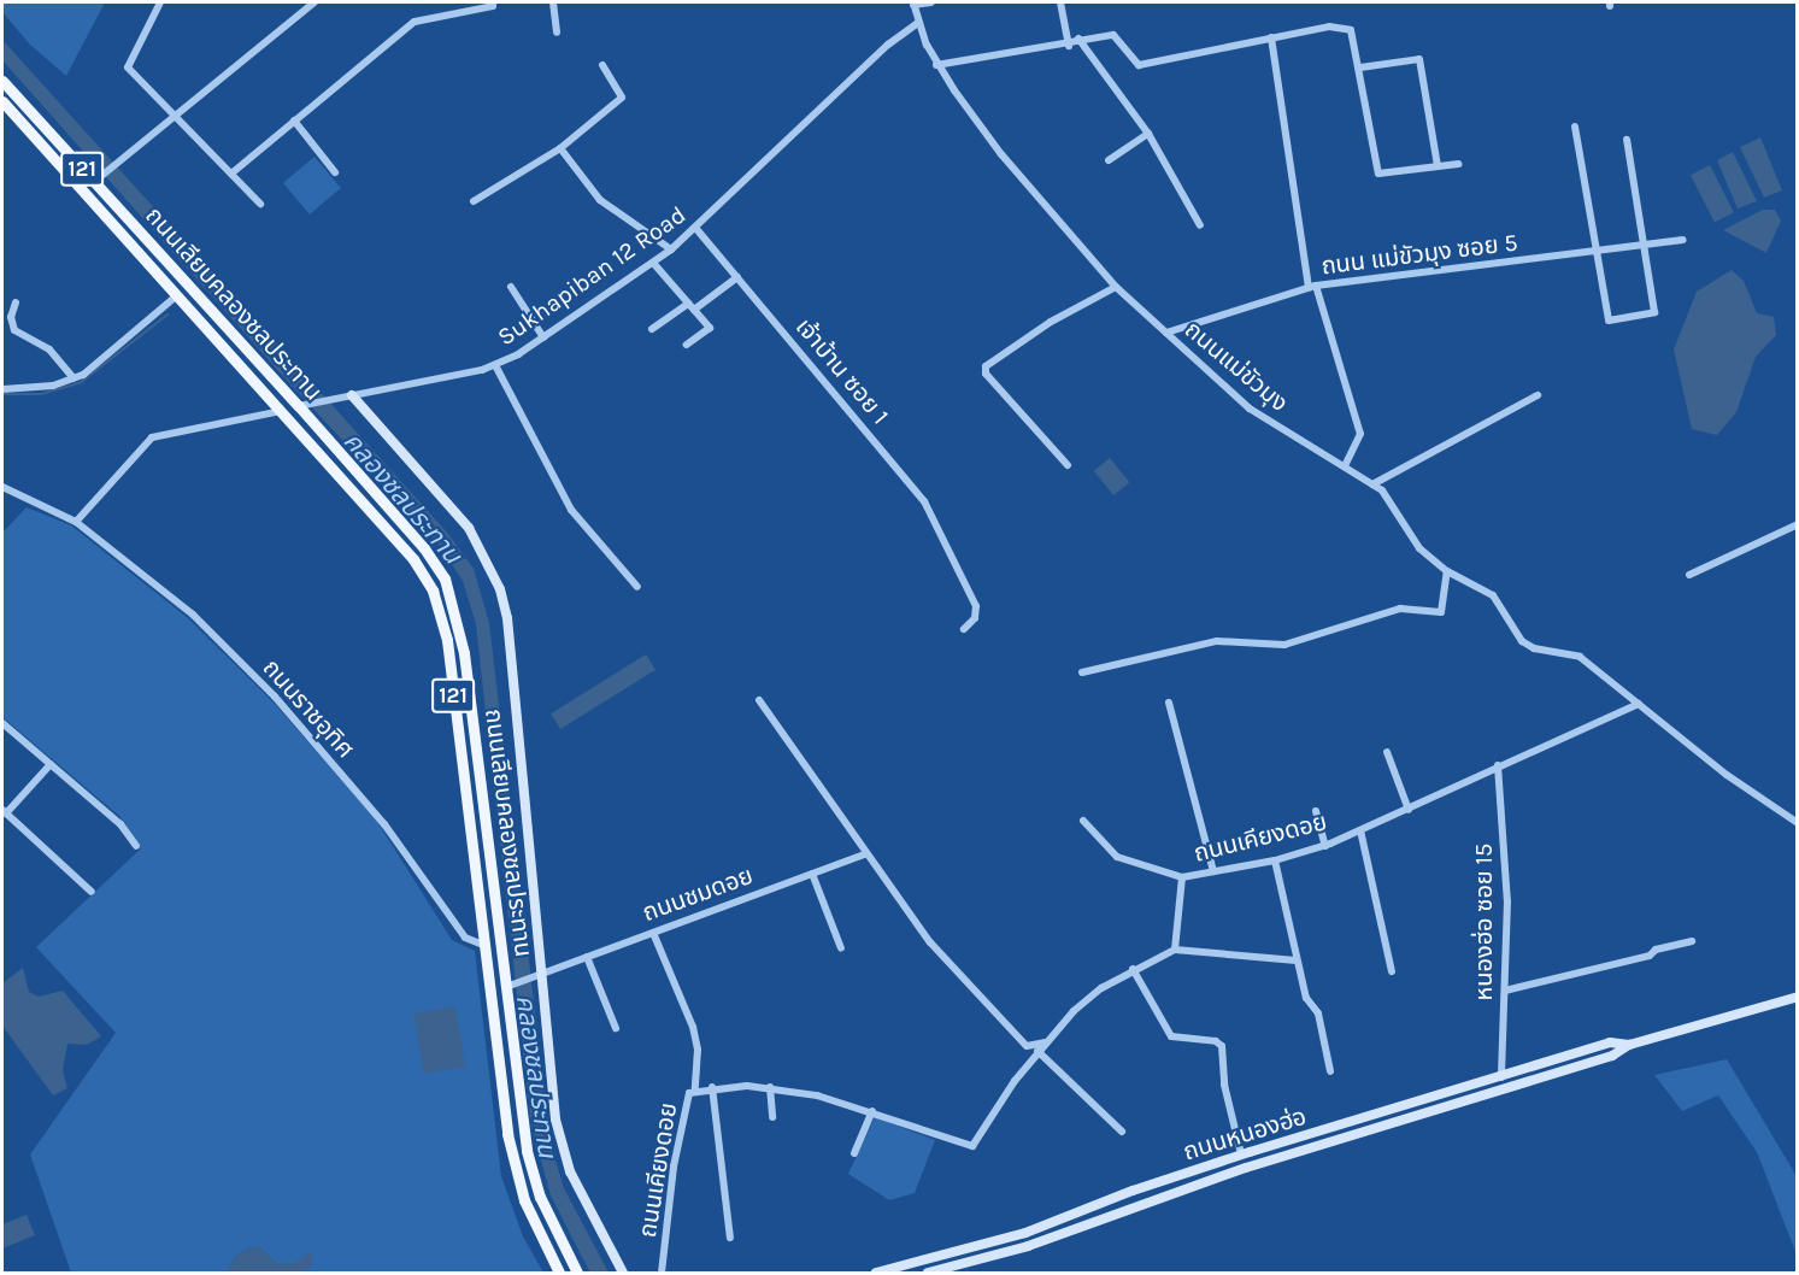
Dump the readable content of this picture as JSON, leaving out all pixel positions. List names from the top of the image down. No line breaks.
{"streets":{"main road":["121","ถนนเลียบคลองชลประทาน"],"street":["ถนน แม่ขัวมุง ซอย 5","Sukhapiban 12 Road","ถนนแม่ขัวมุง","เจ้าบ้าน ซอย 1","ถนนราชอุทิศ","ถนนเคียงดอย","ถนนชมดอย","หนองฮ่อ ซอย 15","ถนนหนองฮ่อ"]},"crossings":[["ถนน แม่ขัวมุง ซอย 5","ถนนแม่ขัวมุง"],["Sukhapiban 12 Road","ถนนเลียบคลองชลประทาน"],["Sukhapiban 12 Road","ถนนแม่ขัวมุง"],["Sukhapiban 12 Road","เจ้าบ้าน ซอย 1"],["ถนนเลียบคลองชลประทาน","ถนนราชอุทิศ"],["ถนนเลียบคลองชลประทาน","ถนนชมดอย"],["ถนนแม่ขัวมุง","ถนนเคียงดอย"],["ถนนเคียงดอย","หนองฮ่อ ซอย 15"],["หนองฮ่อ ซอย 15","ถนนหนองฮ่อ"]],"water":["คลองชลประทาน"]}
